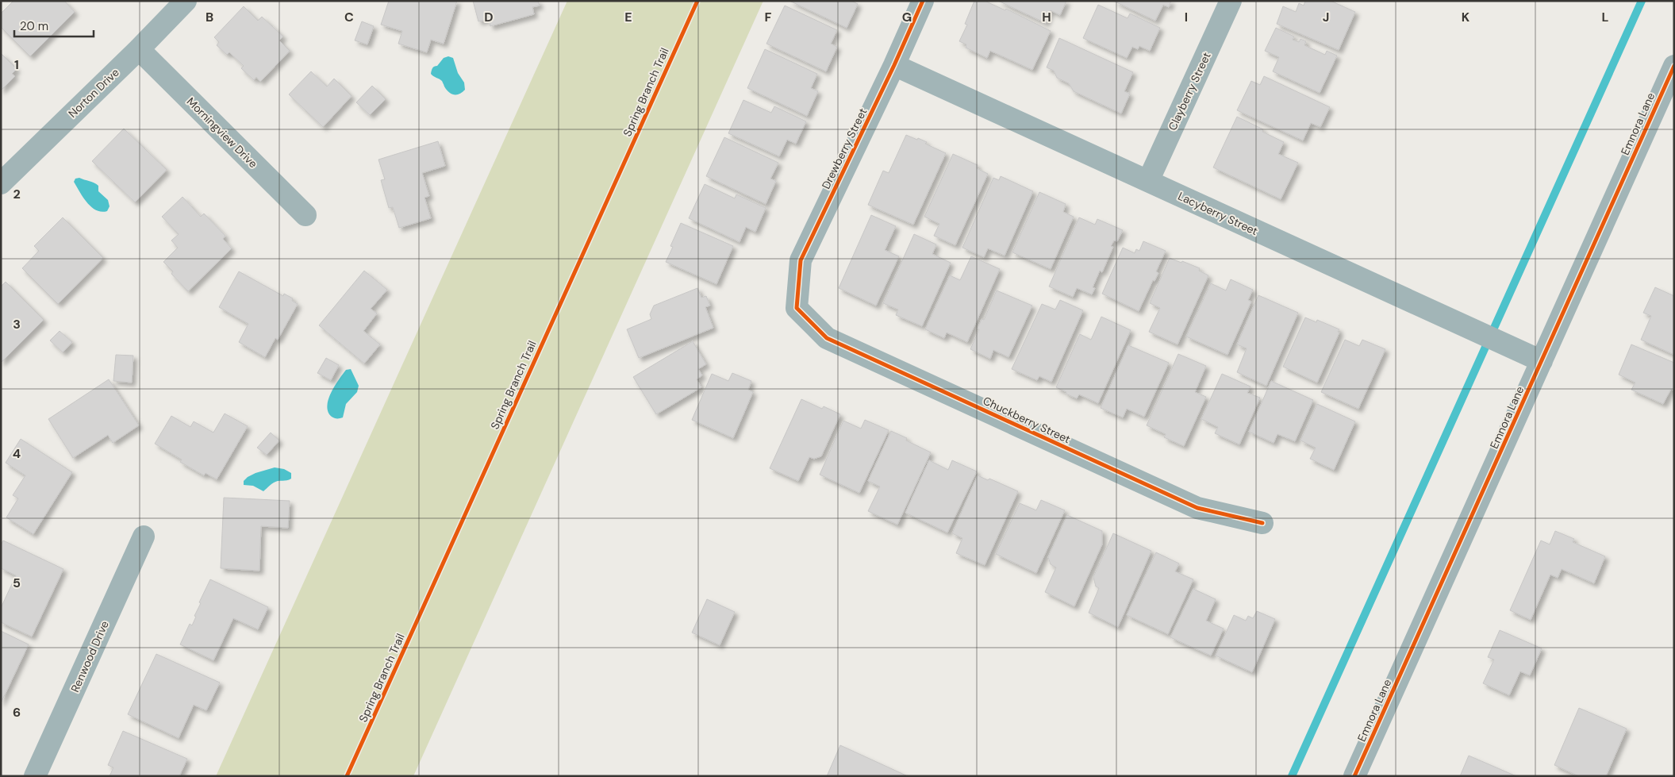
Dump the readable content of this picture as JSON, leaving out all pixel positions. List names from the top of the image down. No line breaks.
{"streets":{"street":["Clayberry Street","Norton Drive","Emnora Lane","Morningview Drive","Drewberry Street","Lacyberry Street","Chuckberry Street","Renwood Drive"],"cycle path":["Spring Branch Trail"]},"crossings":[["Clayberry Street","Lacyberry Street"],["Norton Drive","Morningview Drive"],["Emnora Lane","Lacyberry Street"],["Drewberry Street","Lacyberry Street"],["Drewberry Street","Chuckberry Street"]],"scale_bar":"20 m","grid":{"columns":["B","C","D","E","F","G","H","I","J","K","L"],"rows":["1","2","3","4","5","6"]}}
